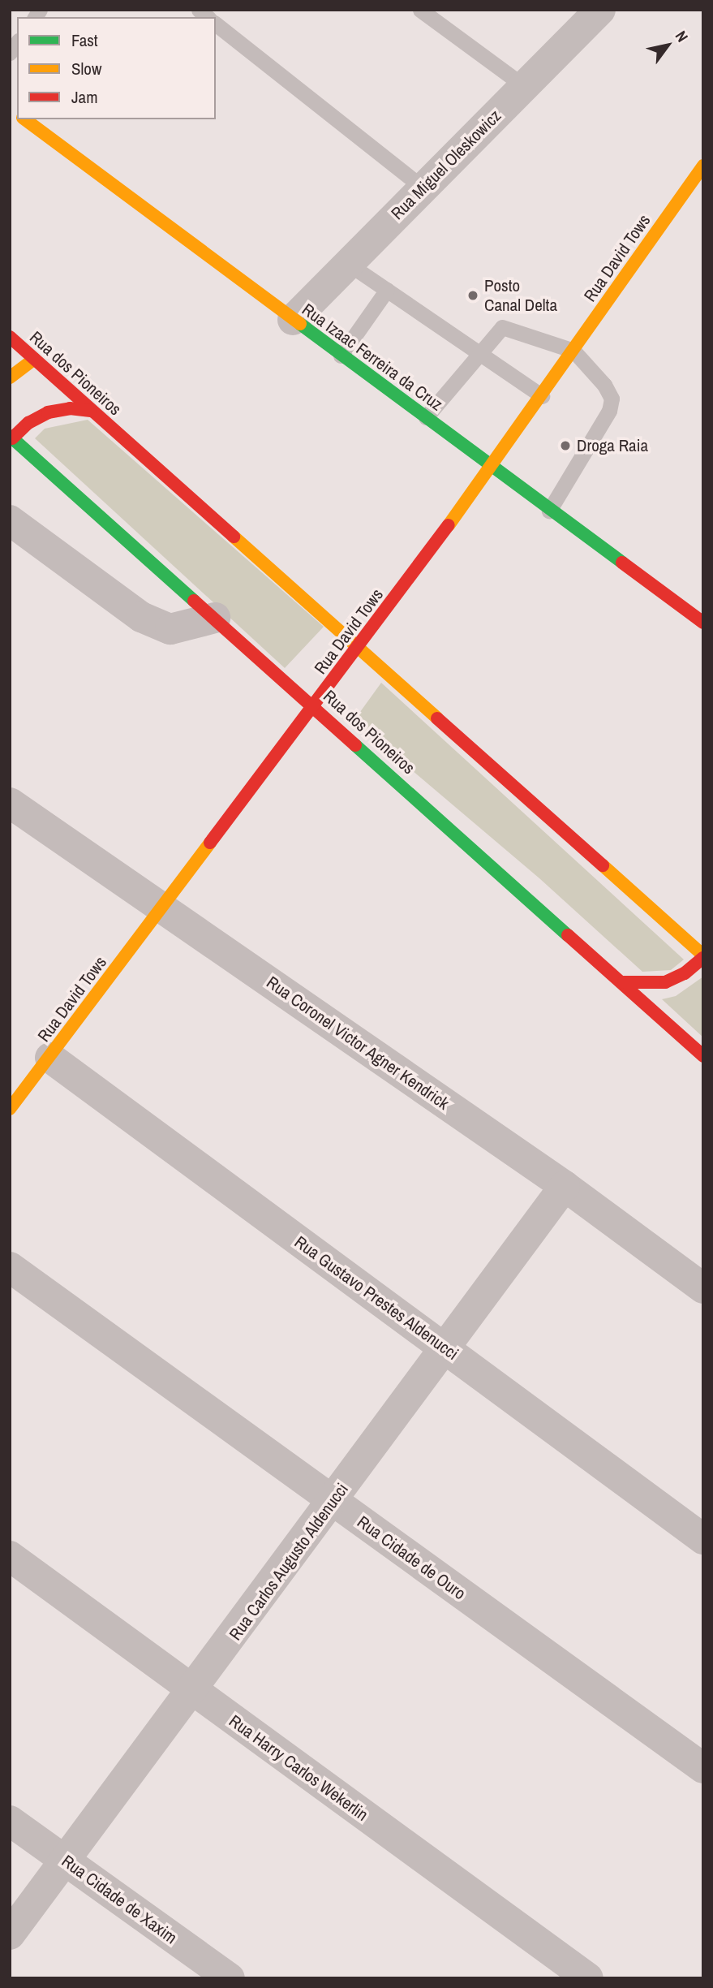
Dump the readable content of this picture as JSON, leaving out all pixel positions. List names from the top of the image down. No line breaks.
{"streets":{"main road":["Rua David Tows","Rua Izaac Ferreira da Cruz","Rua dos Pioneiros"],"street":["Rua Miguel Oleskowicz","Rua Coronel Victor Agner Kendrick","Rua Gustavo Prestes Aldenucci","Rua Cidade de Ouro","Rua Carlos Augusto Aldenucci","Rua Harry Carlos Wekerlin","Rua Cidade de Xaxim"]},"crossings":[["Rua Miguel Oleskowicz","Rua Izaac Ferreira da Cruz"],["Rua David Tows","Rua Izaac Ferreira da Cruz"],["Rua David Tows","Rua dos Pioneiros"],["Rua David Tows","Rua Coronel Victor Agner Kendrick"],["Rua David Tows","Rua Gustavo Prestes Aldenucci"],["Rua Coronel Victor Agner Kendrick","Rua Carlos Augusto Aldenucci"],["Rua Gustavo Prestes Aldenucci","Rua Carlos Augusto Aldenucci"],["Rua Cidade de Ouro","Rua Carlos Augusto Aldenucci"],["Rua Carlos Augusto Aldenucci","Rua Harry Carlos Wekerlin"],["Rua Carlos Augusto Aldenucci","Rua Cidade de Xaxim"]],"places":["Posto Canal Delta","Droga Raia"],"legend":["Fast","Slow","Jam"],"north":"top right"}
